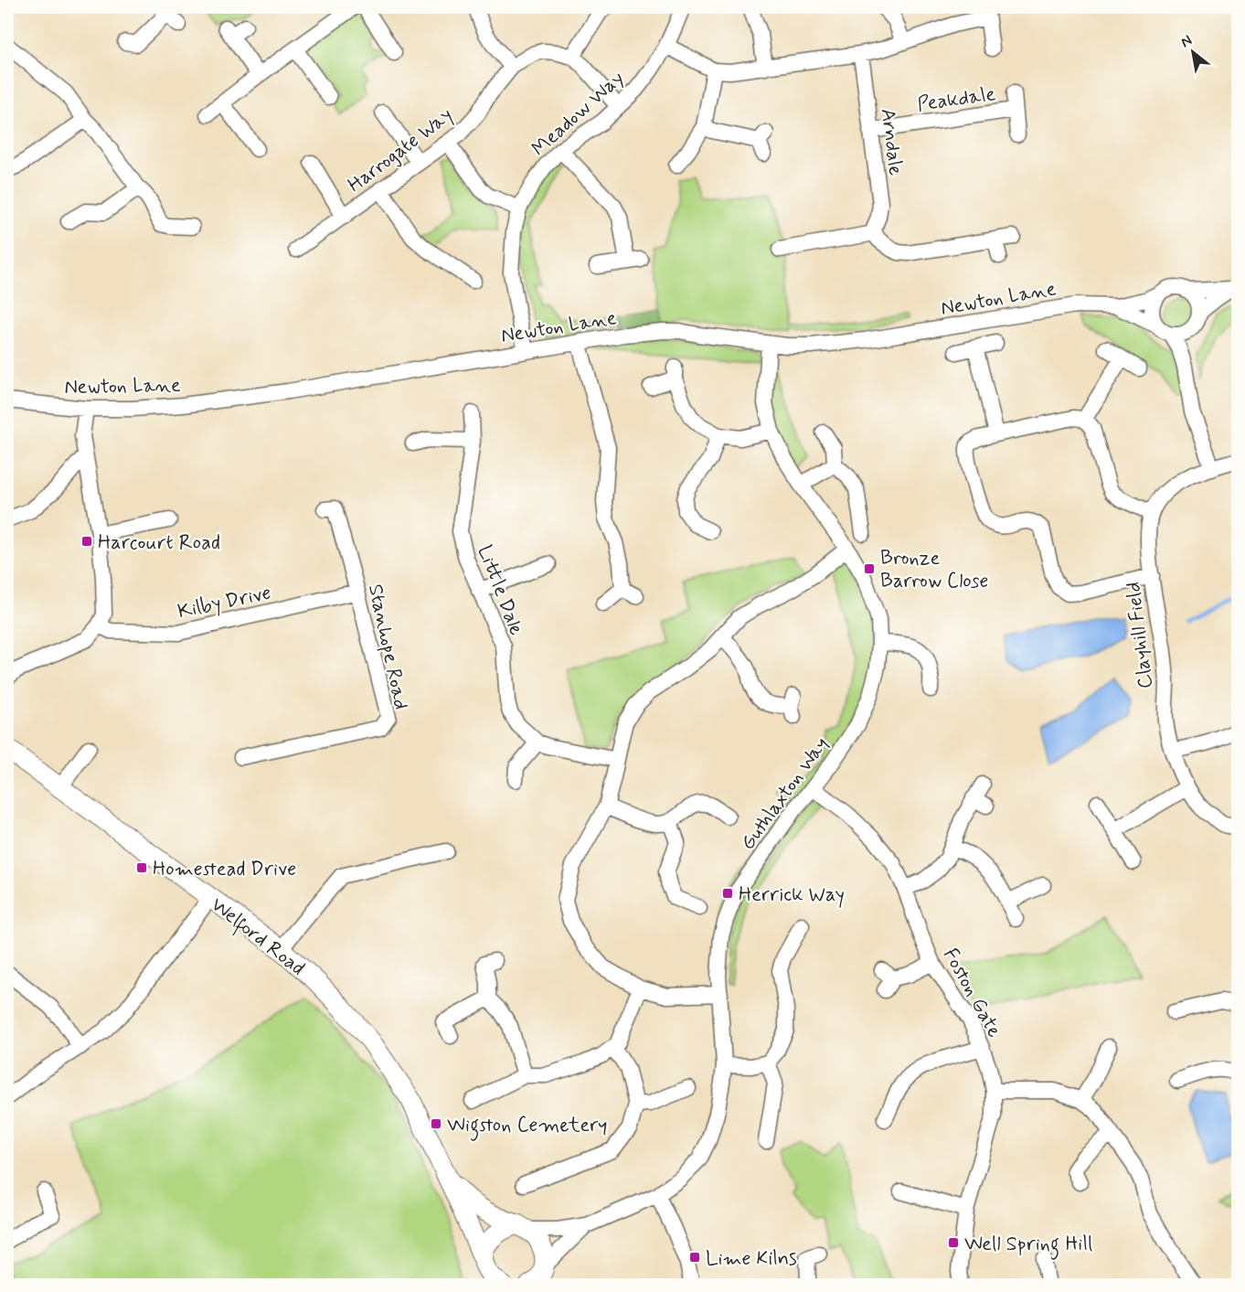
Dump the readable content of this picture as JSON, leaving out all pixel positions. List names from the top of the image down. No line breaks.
{"streets":{"main road":["Welford Road"],"street":["Peakdale","Meadow Way","Arndale","Harrogate Way","Newton Lane","Little Dale","Kilby Drive","Clayhill Field","Stanhope Road","Guthlaxton Way","Foston Gate"]},"crossings":[["Peakdale","Arndale"],["Meadow Way","Newton Lane"],["Newton Lane","Guthlaxton Way"],["Kilby Drive","Stanhope Road"],["Guthlaxton Way","Welford Road"],["Guthlaxton Way","Foston Gate"]],"places":{"transit":["Harcourt Road","Bronze Barrow Close","Homestead Drive","Herrick Way","Wigston Cemetery","Well Spring Hill","Lime Kilns"]},"north":"top left"}
